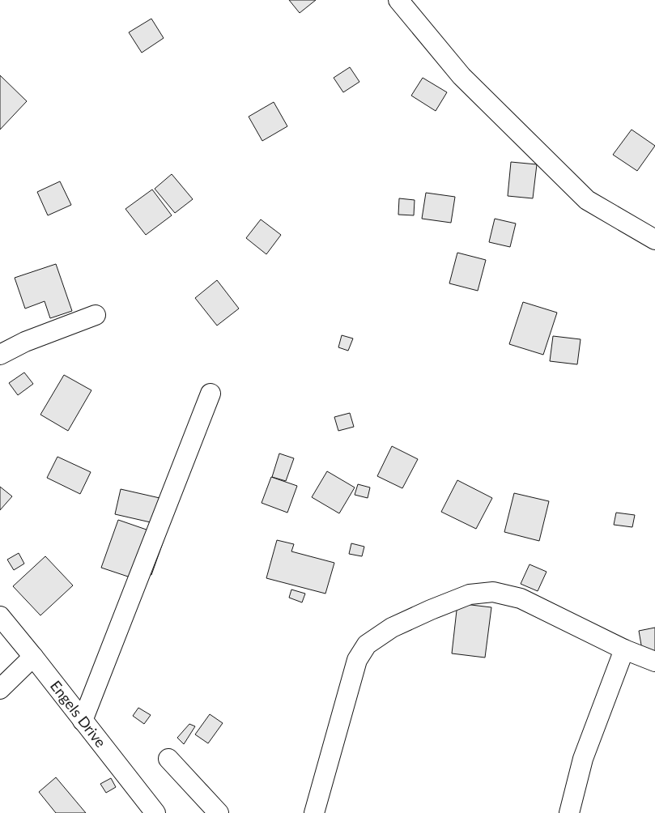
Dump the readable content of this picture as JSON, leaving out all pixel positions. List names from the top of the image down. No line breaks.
{"streets":{"street":["Engels Drive"]}}
